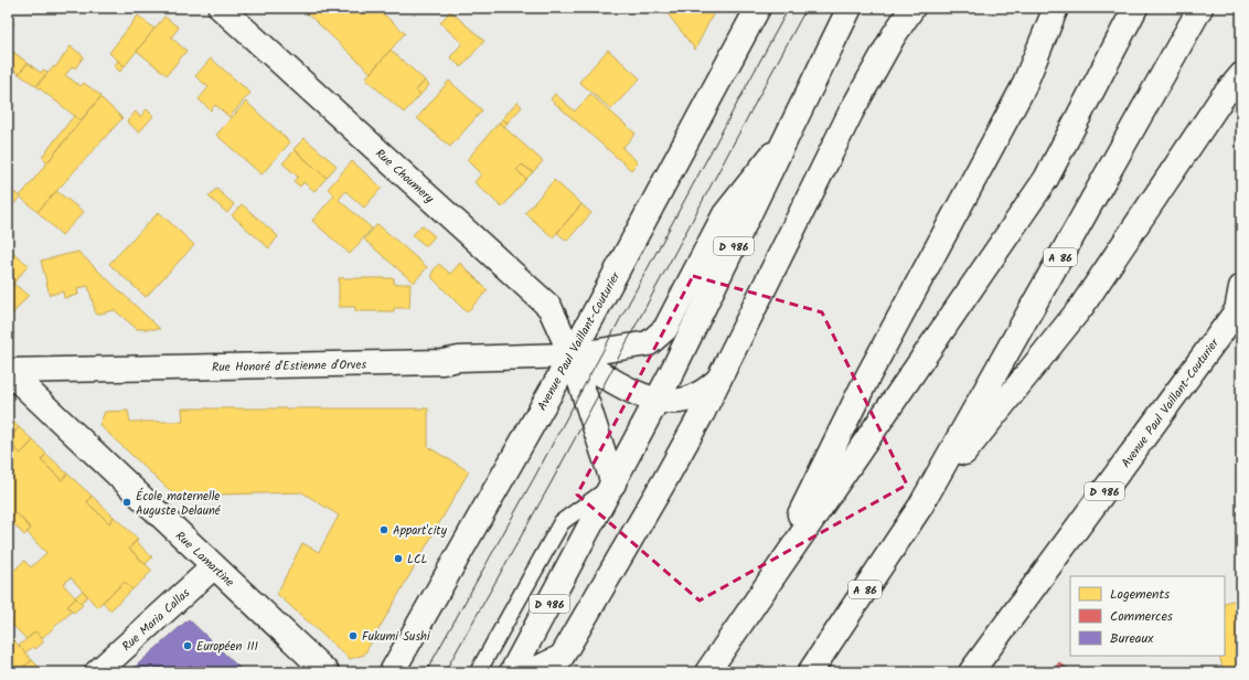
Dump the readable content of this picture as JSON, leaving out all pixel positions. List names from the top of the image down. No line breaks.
{"streets":{"main road":["Rue Choumery","D 986","A 86","Avenue Paul Vaillant-Couturier","Rue Honoré d'Estienne d'Orves","Rue Lamartine","Rue Maria Callas"]},"crossings":[["Rue Choumery","D 986"],["Rue Choumery","Avenue Paul Vaillant-Couturier"],["Rue Choumery","Rue Honoré d'Estienne d'Orves"],["D 986","Rue Honoré d'Estienne d'Orves"],["Avenue Paul Vaillant-Couturier","Rue Honoré d'Estienne d'Orves"],["Rue Honoré d'Estienne d'Orves","Rue Lamartine"],["Rue Lamartine","Rue Maria Callas"]],"places":["École maternelle Auguste Delauné","Appart'city","LCL","Fukumi Sushi","Européen III"],"legend":["Logements","Commerces","Bureaux"]}
